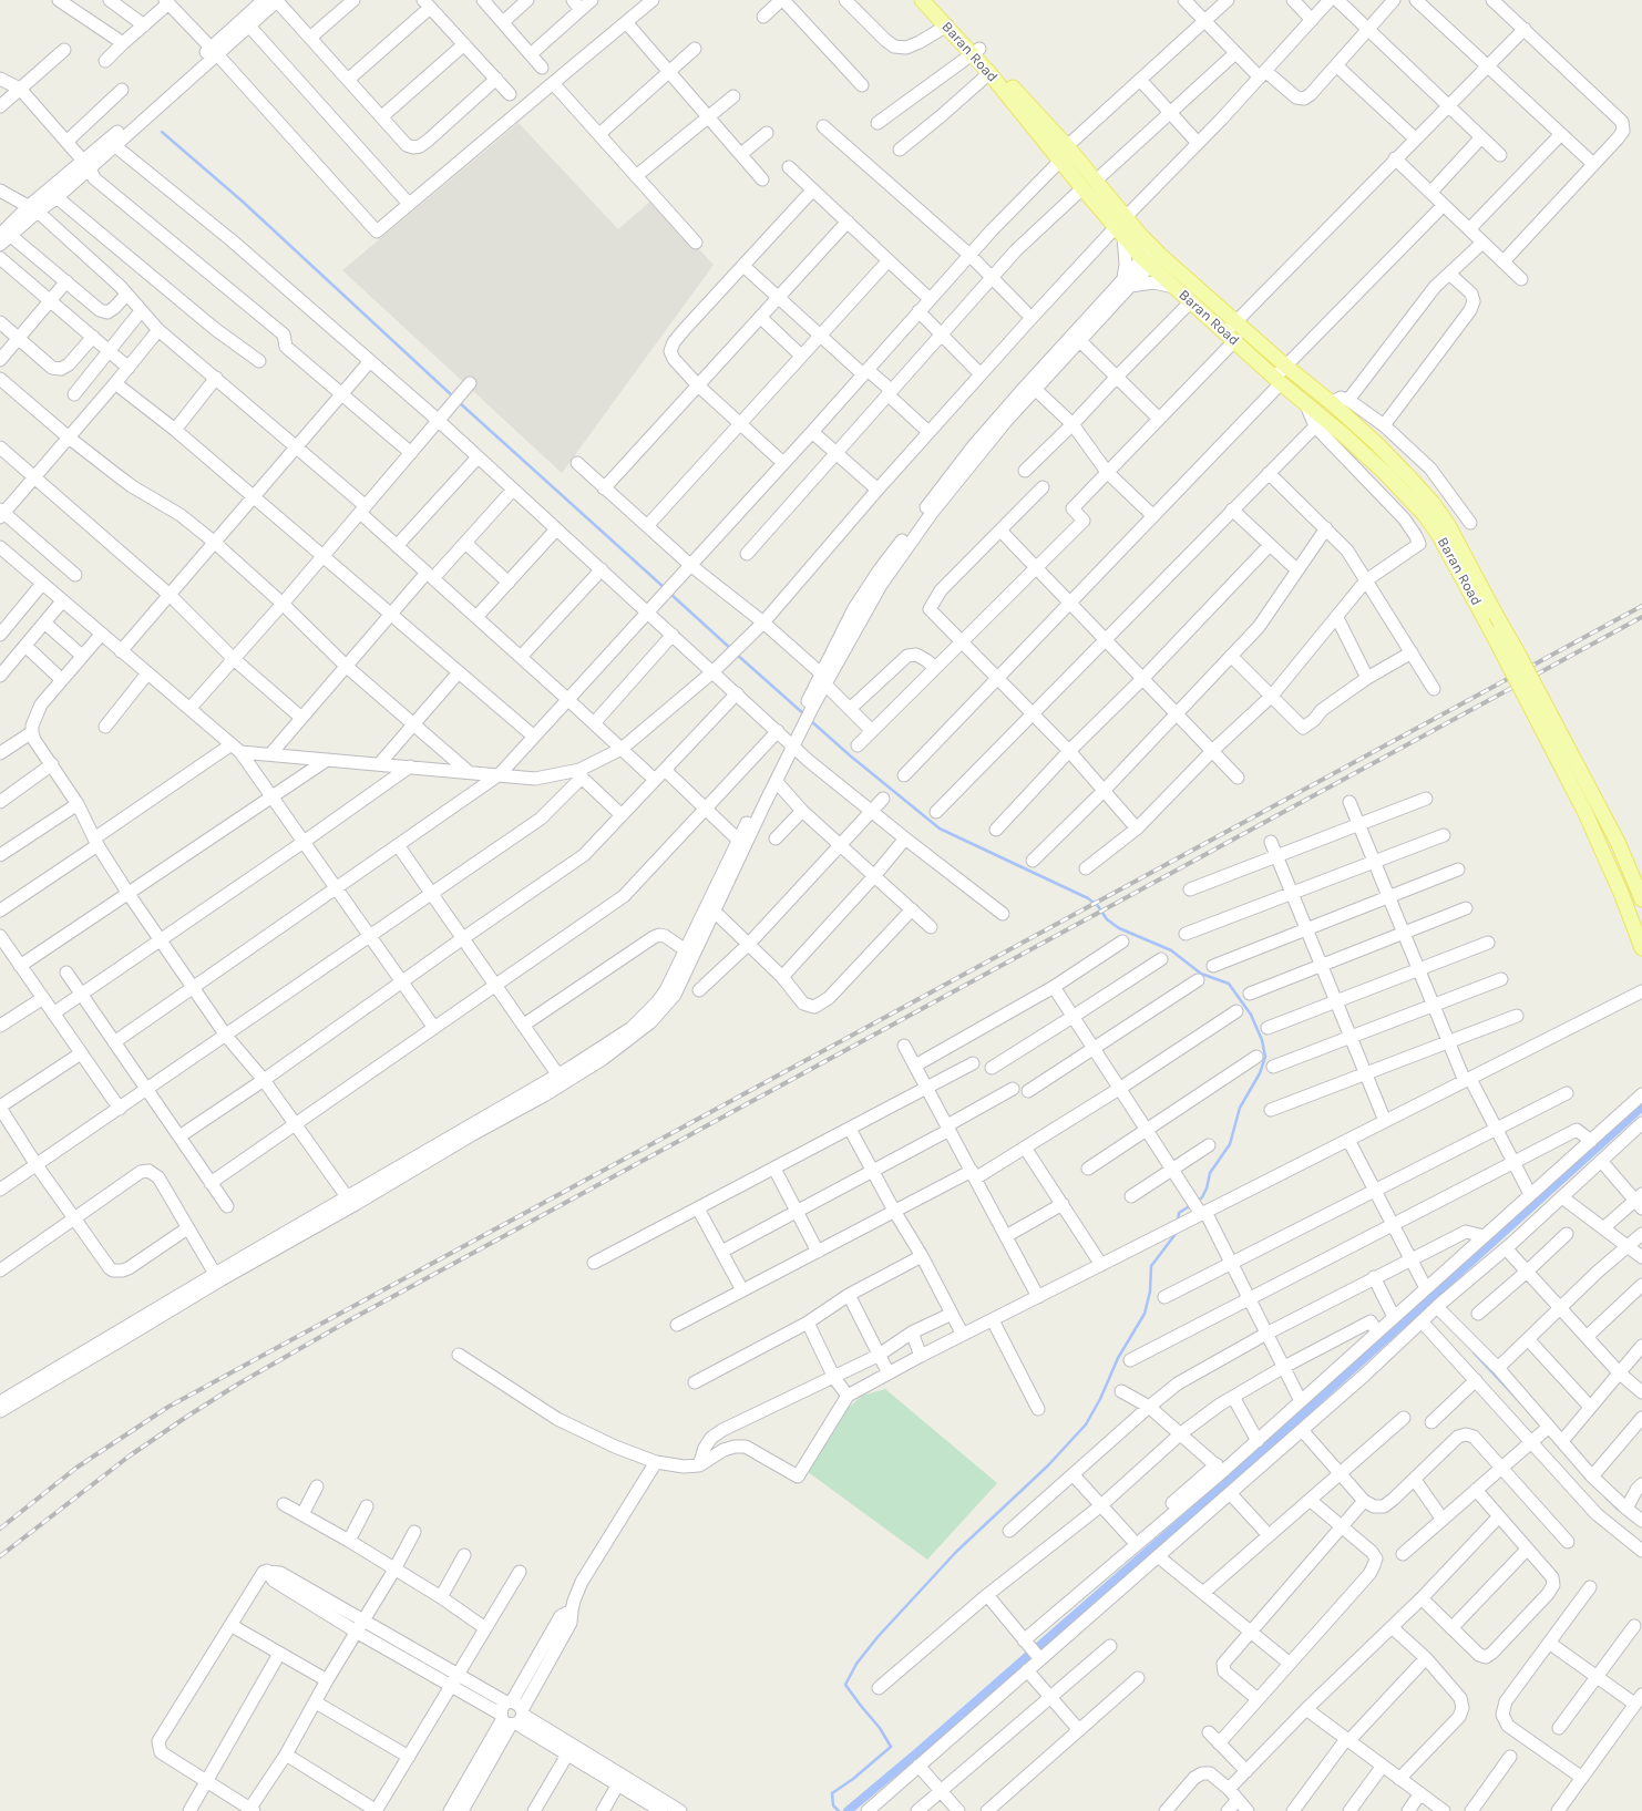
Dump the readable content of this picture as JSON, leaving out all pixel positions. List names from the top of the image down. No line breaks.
{"streets":{"main road":["Baran Road"]}}
